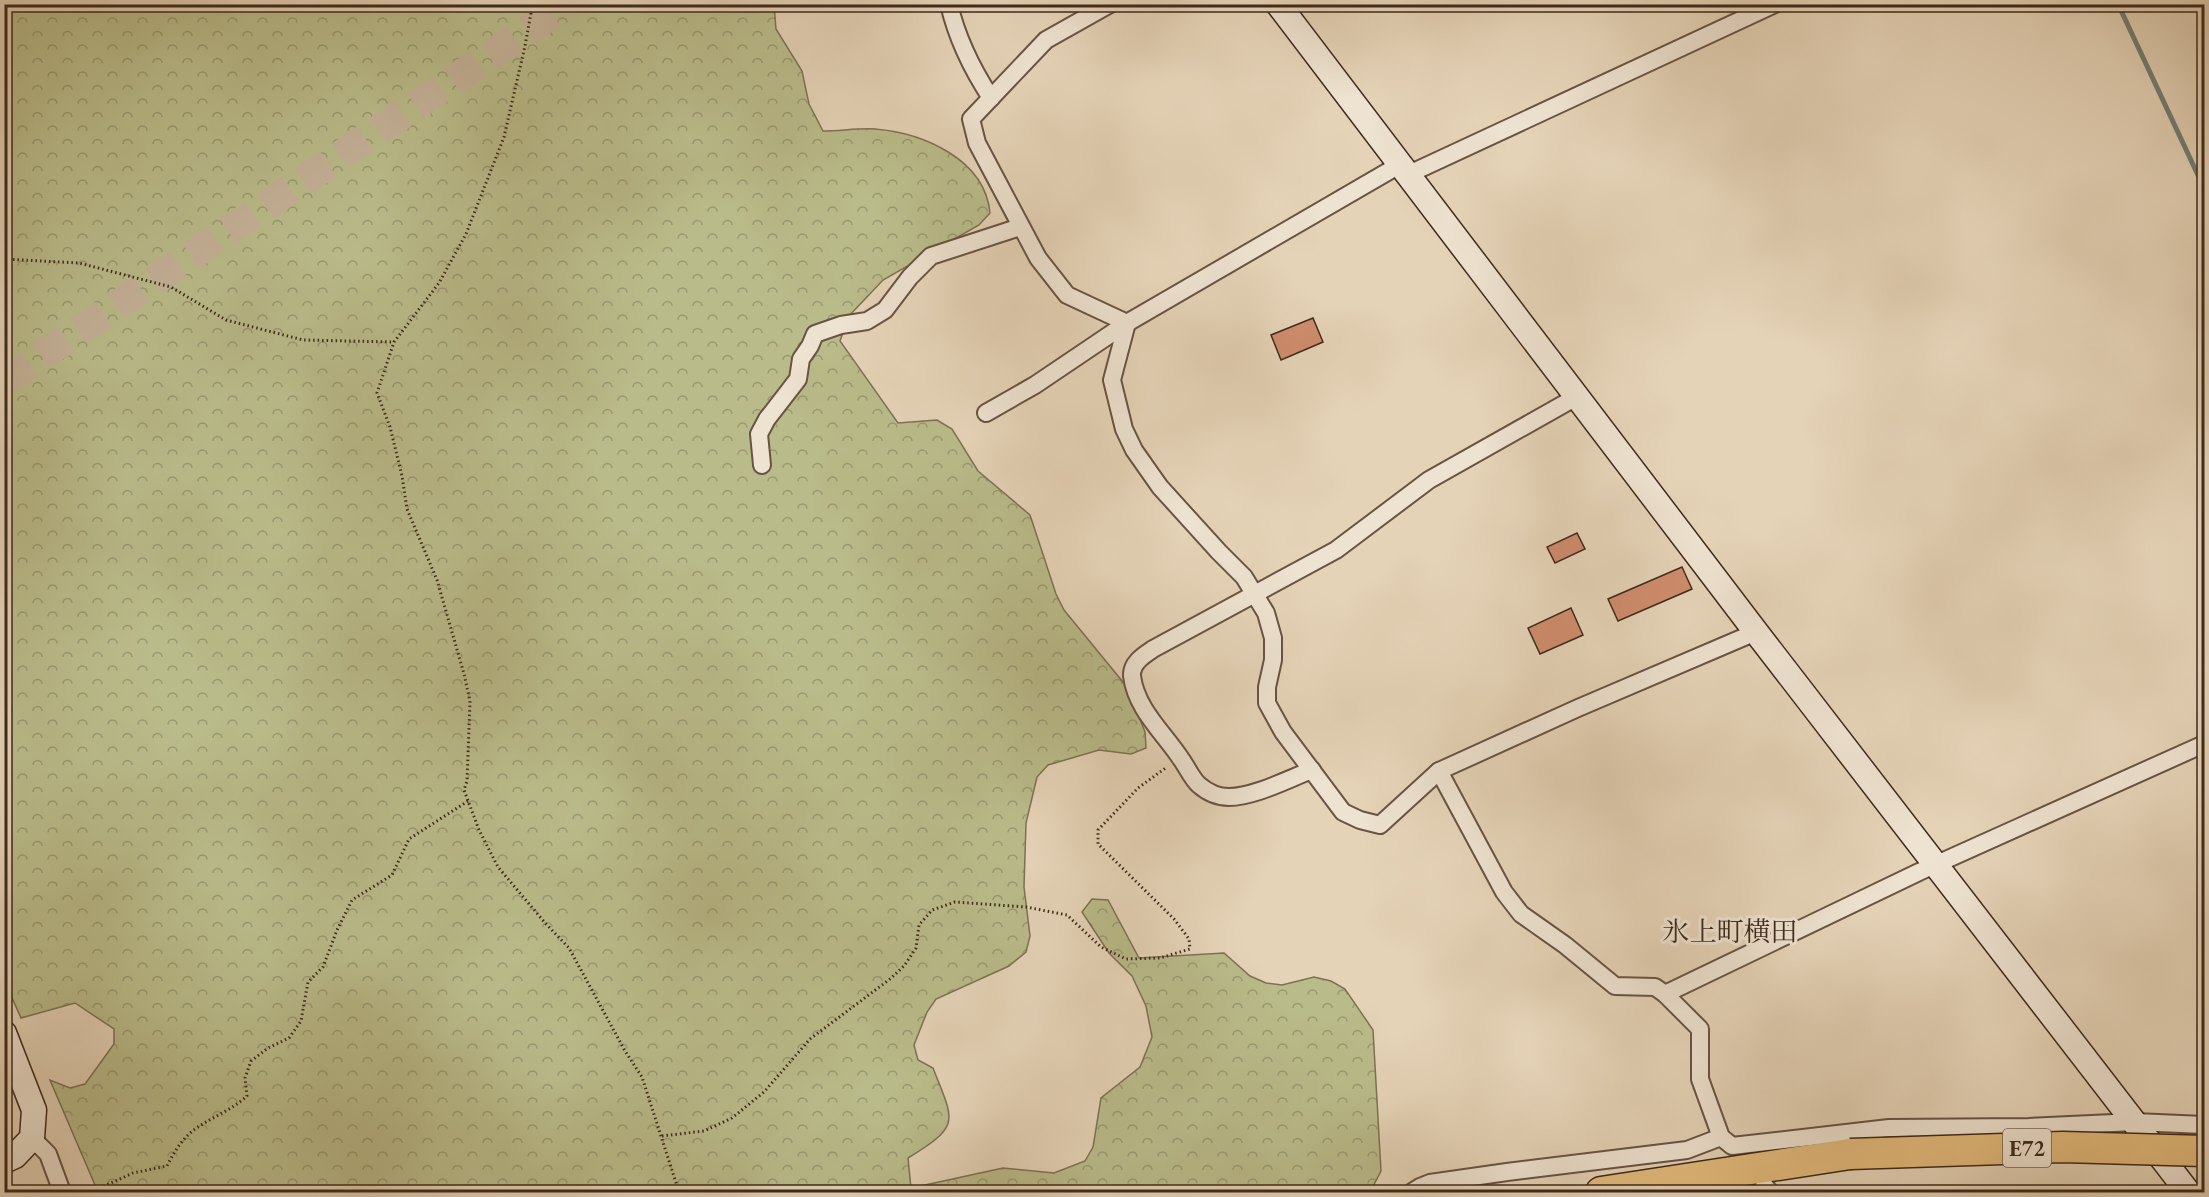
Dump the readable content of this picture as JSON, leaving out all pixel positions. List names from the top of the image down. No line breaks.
{"streets":{"highway":["E72"]},"districts":["氷上町横田"]}
